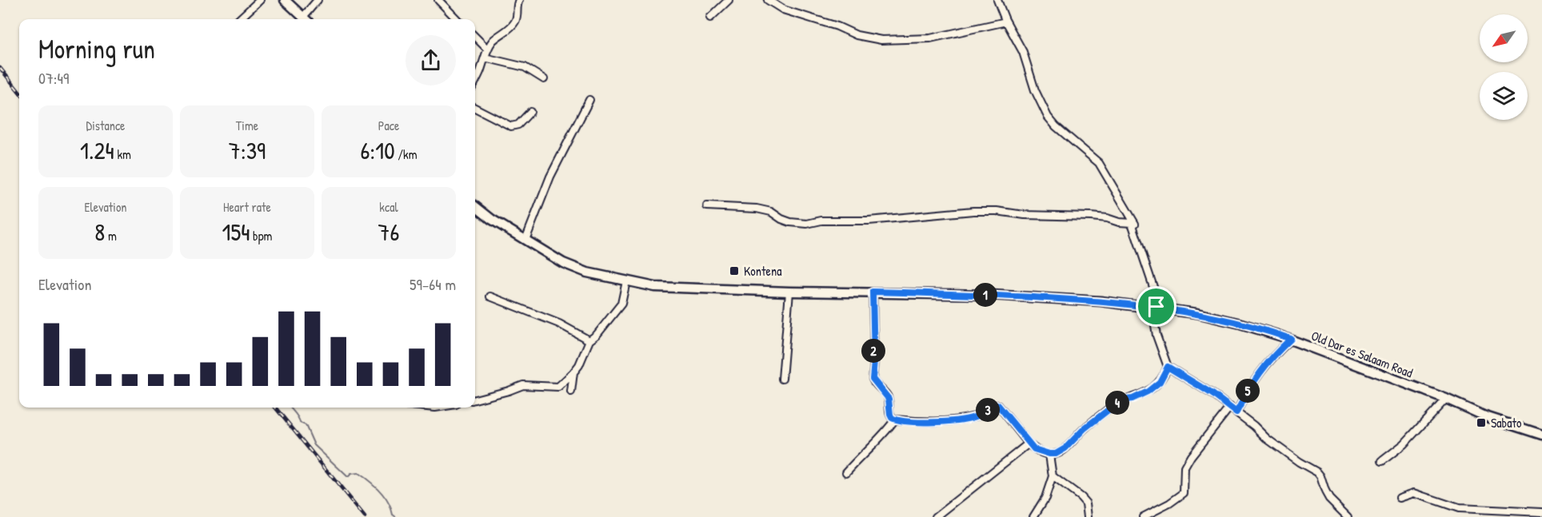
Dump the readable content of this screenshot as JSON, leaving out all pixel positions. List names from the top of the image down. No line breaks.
{"streets":{"street":["Old Dar es Salaam Road"]},"places":{"transit":["Kontena","Sabato"]},"north":"bottom left","page":{"heading":["Morning run","07:49"],"stats":[["Distance","1.24 km"],["Time","7:39"],["Pace","6:10 /km"],["Elevation","8 m"],["Heart rate","154 bpm"],["kcal","76"]],"chart":["Elevation","59–64 m"],"pins":["1","2","5","4","3"]}}
